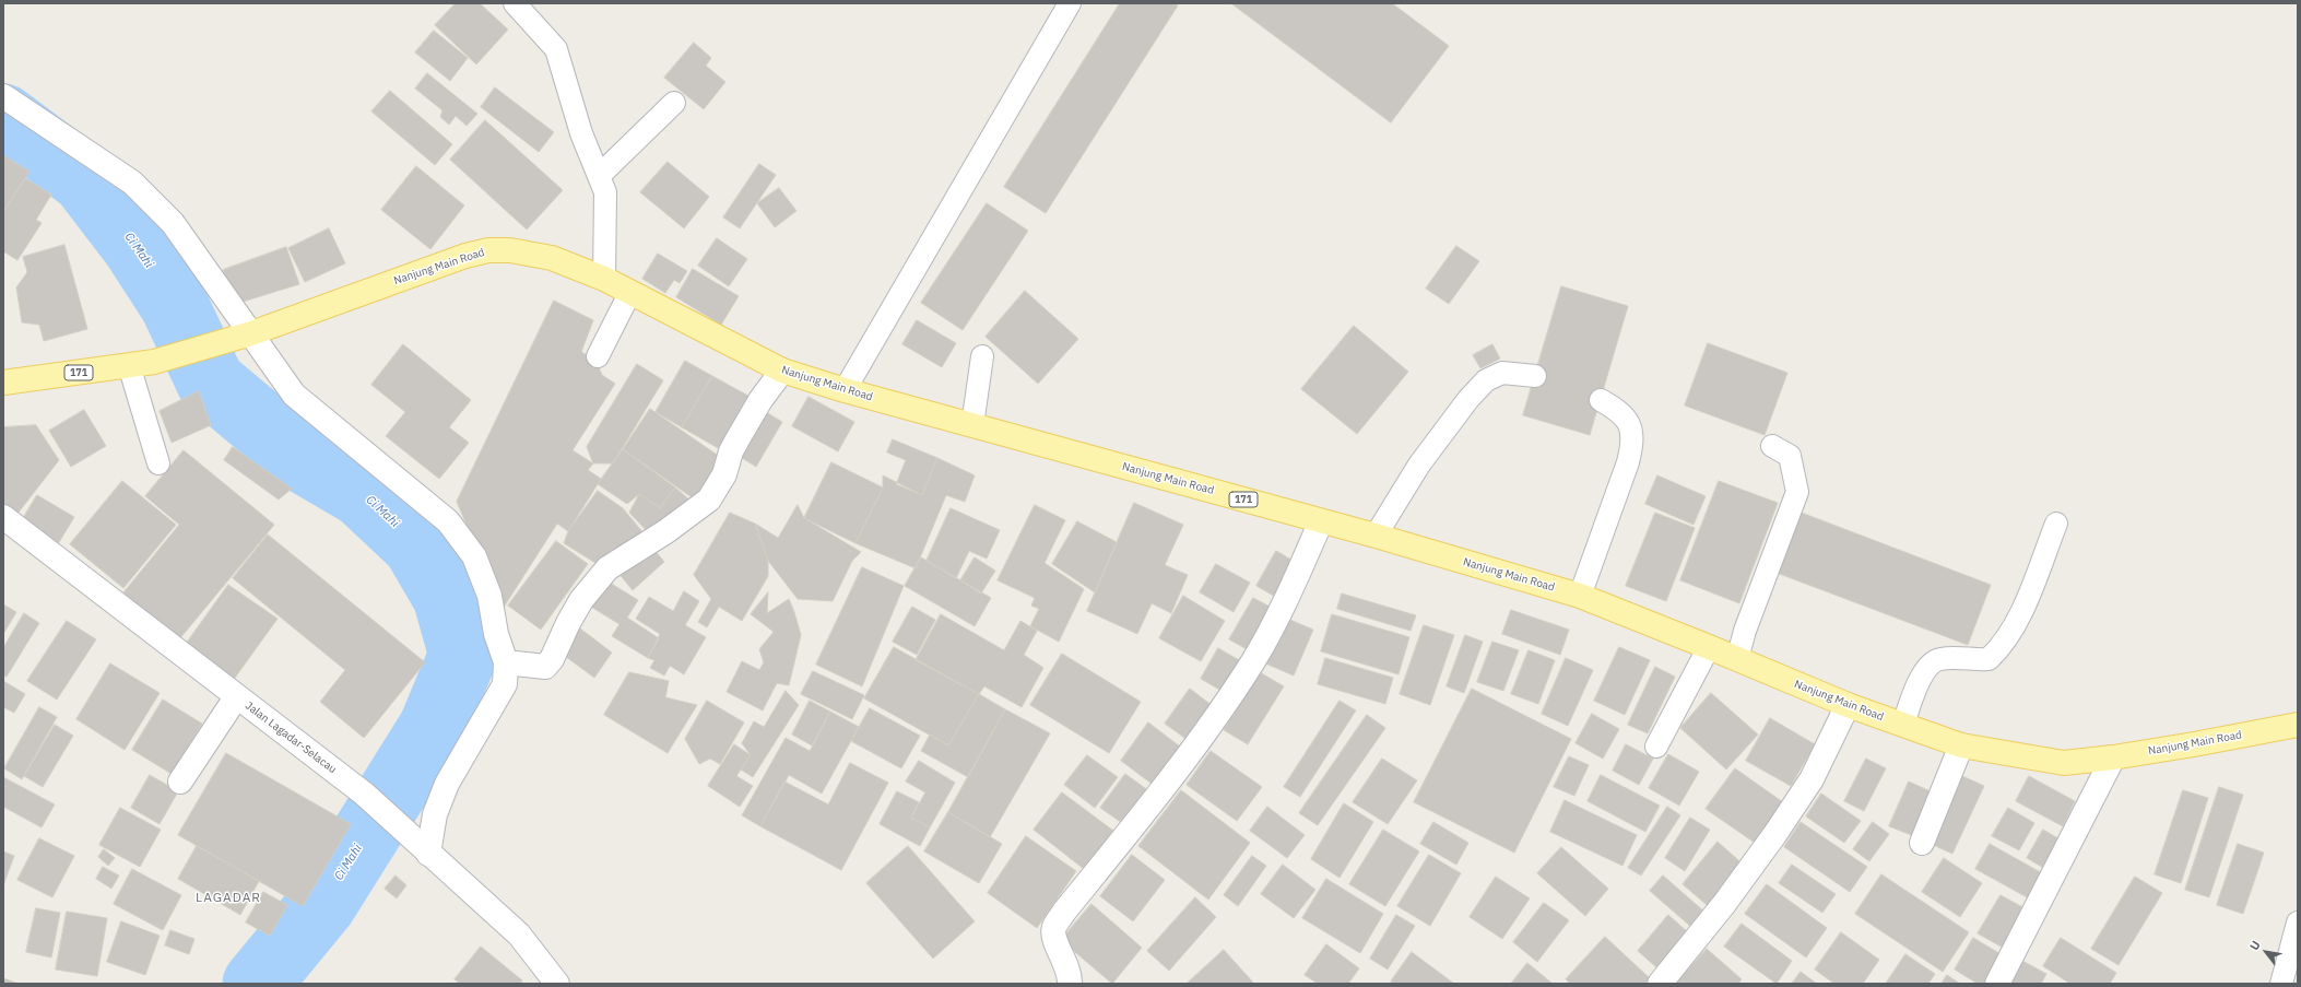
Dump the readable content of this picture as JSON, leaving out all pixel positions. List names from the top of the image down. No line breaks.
{"streets":{"main road":["Nanjung Main Road","171"],"street":["Jalan Lagadar-Selacau"]},"crossings":[["Nanjung Main Road","171"]],"districts":["LAGADAR"],"water":["Ci Mahi"],"north":"top left"}
